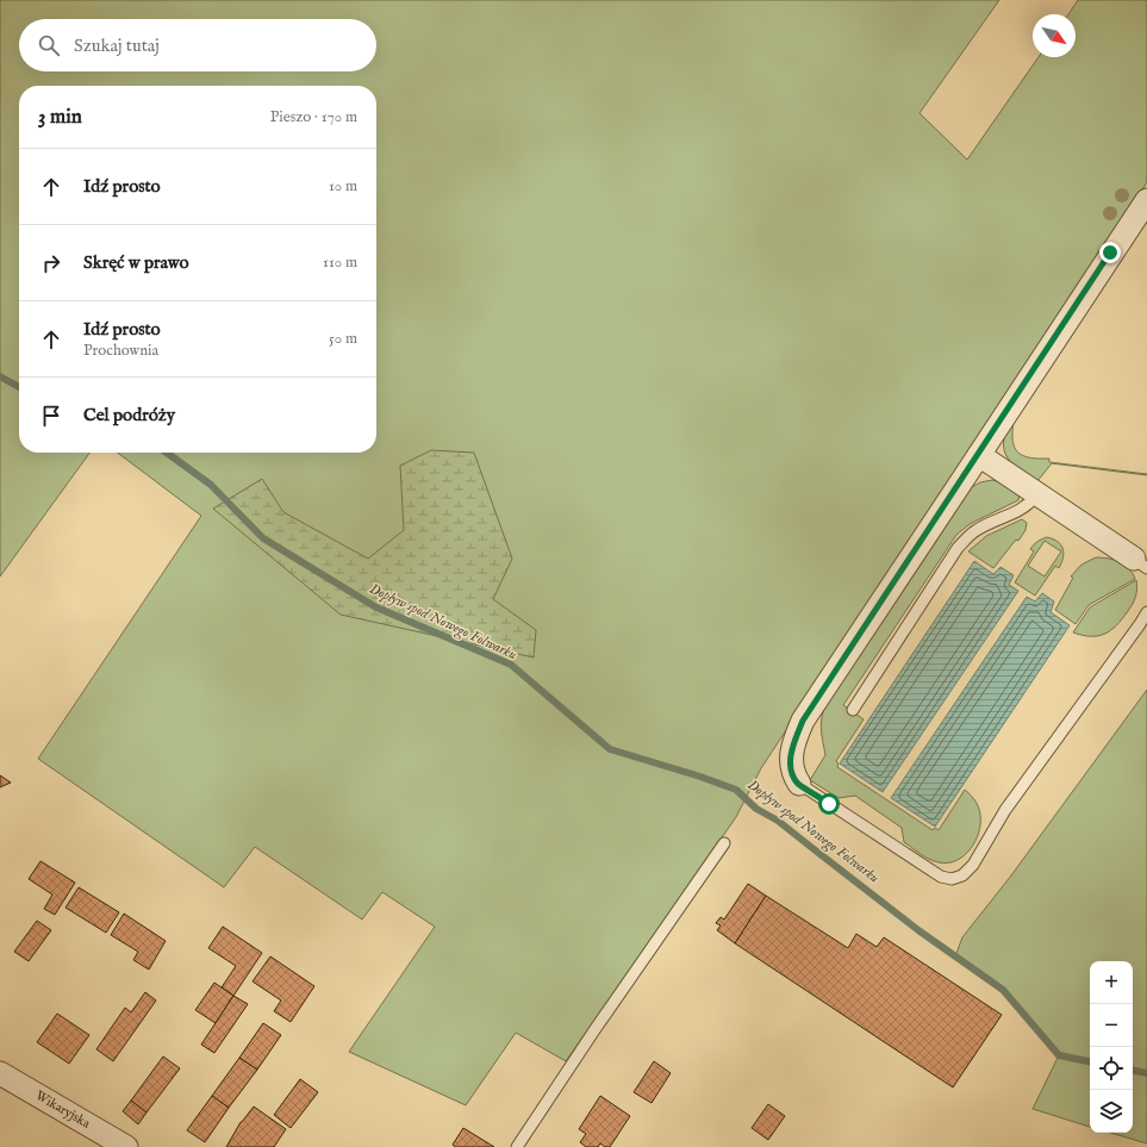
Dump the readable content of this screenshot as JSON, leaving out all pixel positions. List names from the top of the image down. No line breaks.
{"streets":{"street":["Wikaryjska"]},"water":["Dopływ spod Nowego Folwarku"],"north":"bottom right","page":{"search":"Szukaj tutaj","heading":["3 min","Pieszo · 170 m"],"list":[["Idź prosto","10 m"],["Skręć w prawo","110 m"],["Idź prosto","Prochownia","50 m"],"Cel podróży"],"map_buttons":["+","−"]}}
